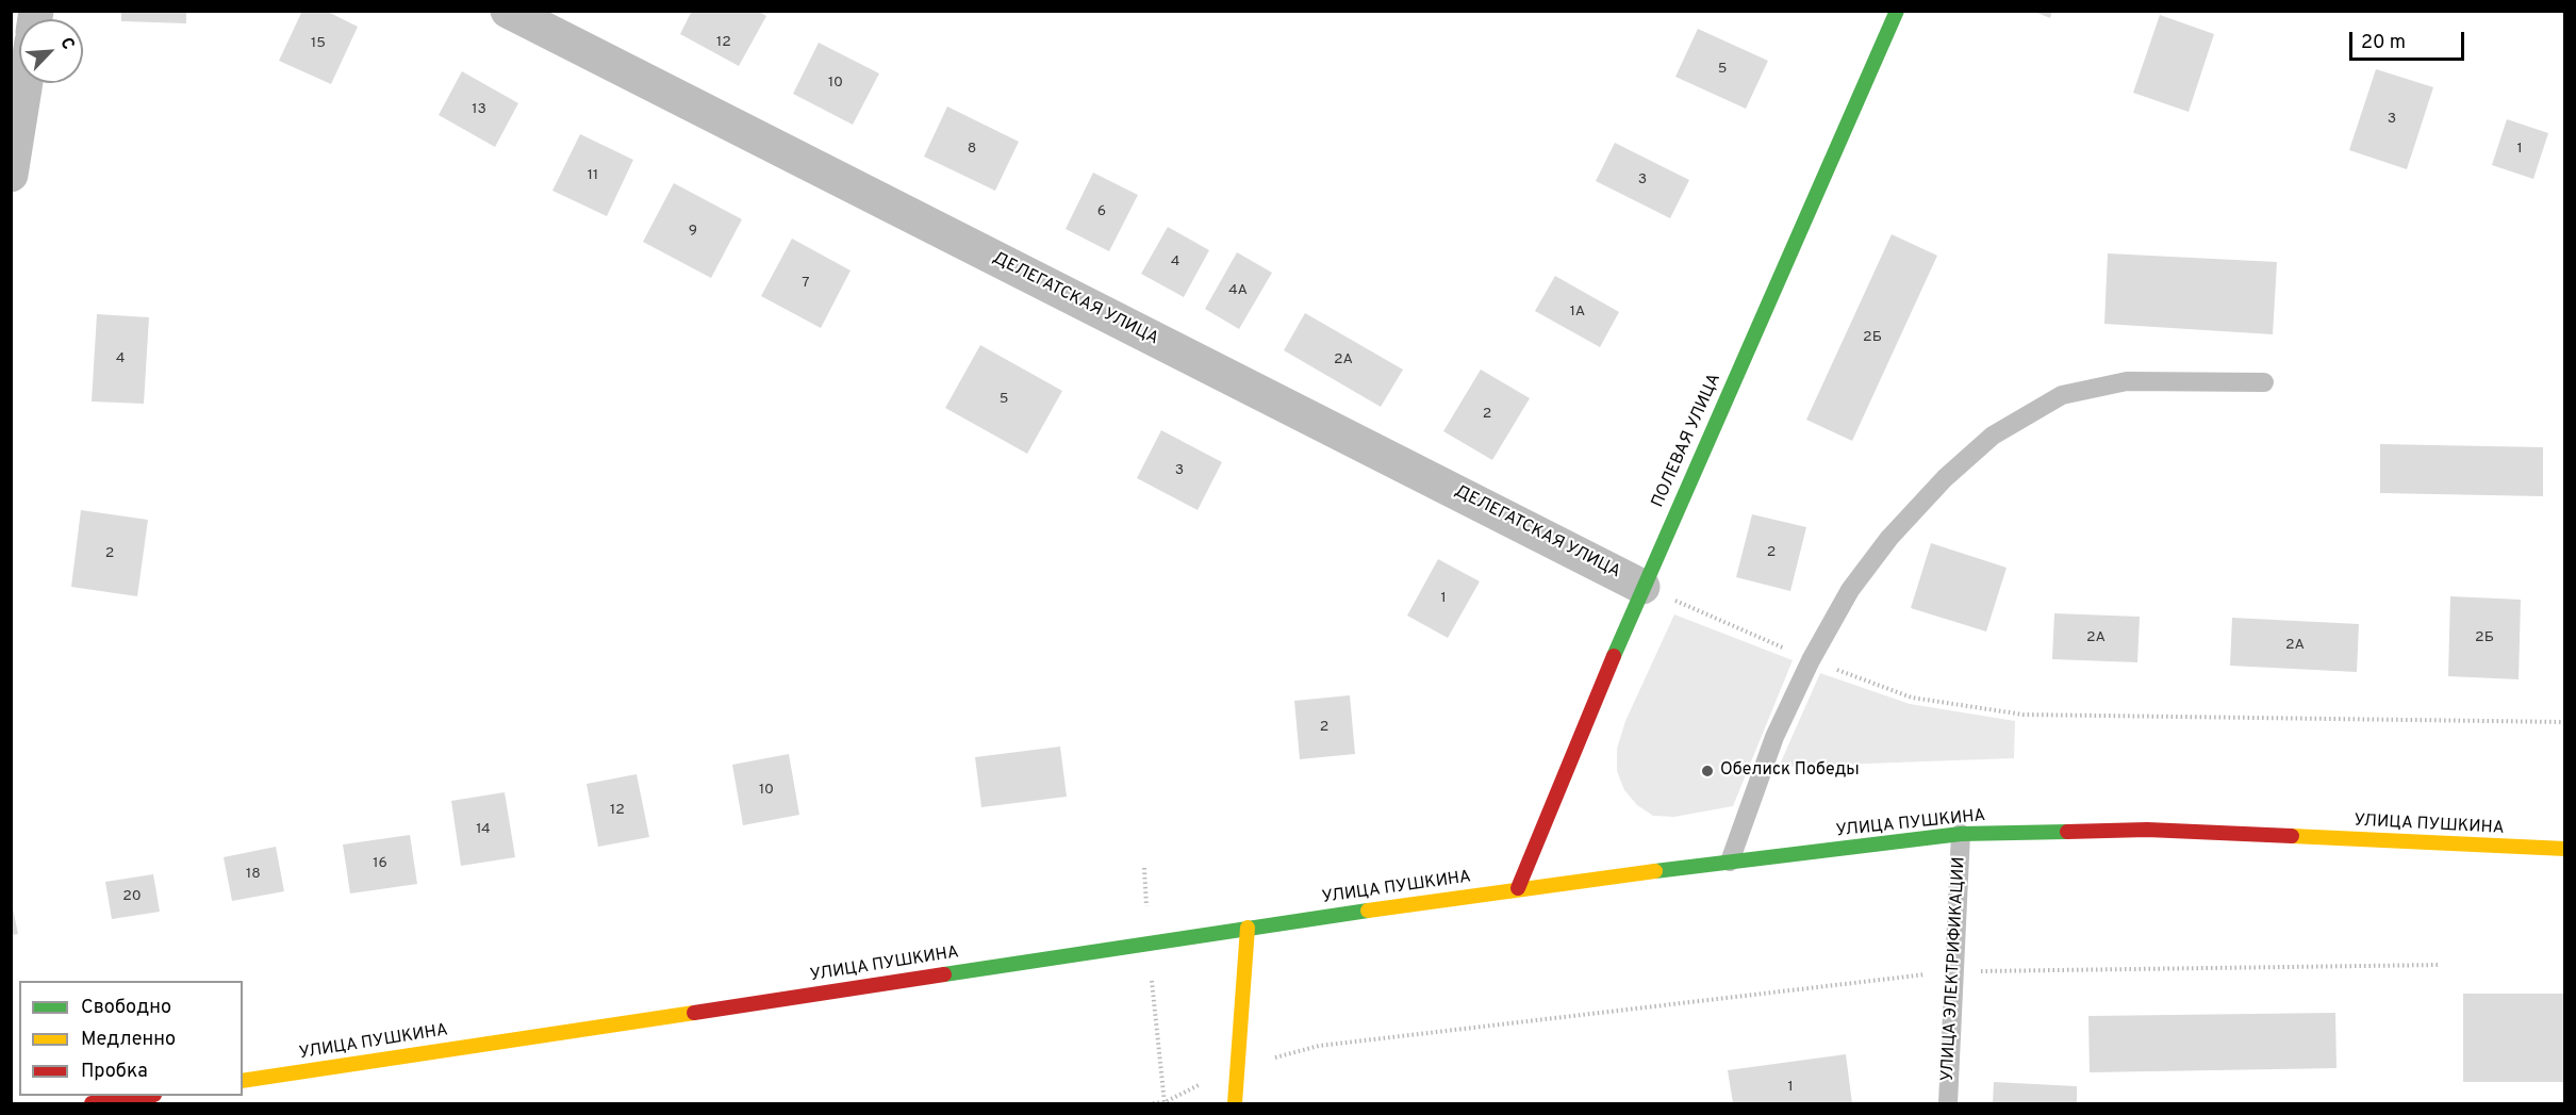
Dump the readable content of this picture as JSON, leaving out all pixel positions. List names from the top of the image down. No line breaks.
{"streets":{"main road":["ПОЛЕВАЯ УЛИЦА","УЛИЦА ПУШКИНА"],"street":["ДЕЛЕГАТСКАЯ УЛИЦА"],"lane":["УЛИЦА ЭЛЕКТРИФИКАЦИИ"]},"crossings":[["ДЕЛЕГАТСКАЯ УЛИЦА","ПОЛЕВАЯ УЛИЦА"],["ПОЛЕВАЯ УЛИЦА","УЛИЦА ПУШКИНА"],["УЛИЦА ПУШКИНА","УЛИЦА ЭЛЕКТРИФИКАЦИИ"]],"places":["Обелиск Победы"],"house_numbers":["12","15","5","10","13","3","8","1","11","3","6","9","4","7","4А","1А","2Б","4","2А","5","2","3","2","2","1","2А","2Б","2А","2","10","12","14","16","18","20","1"],"legend":["Свободно","Медленно","Пробка"],"scale_bar":"20 m","north":"top right"}
